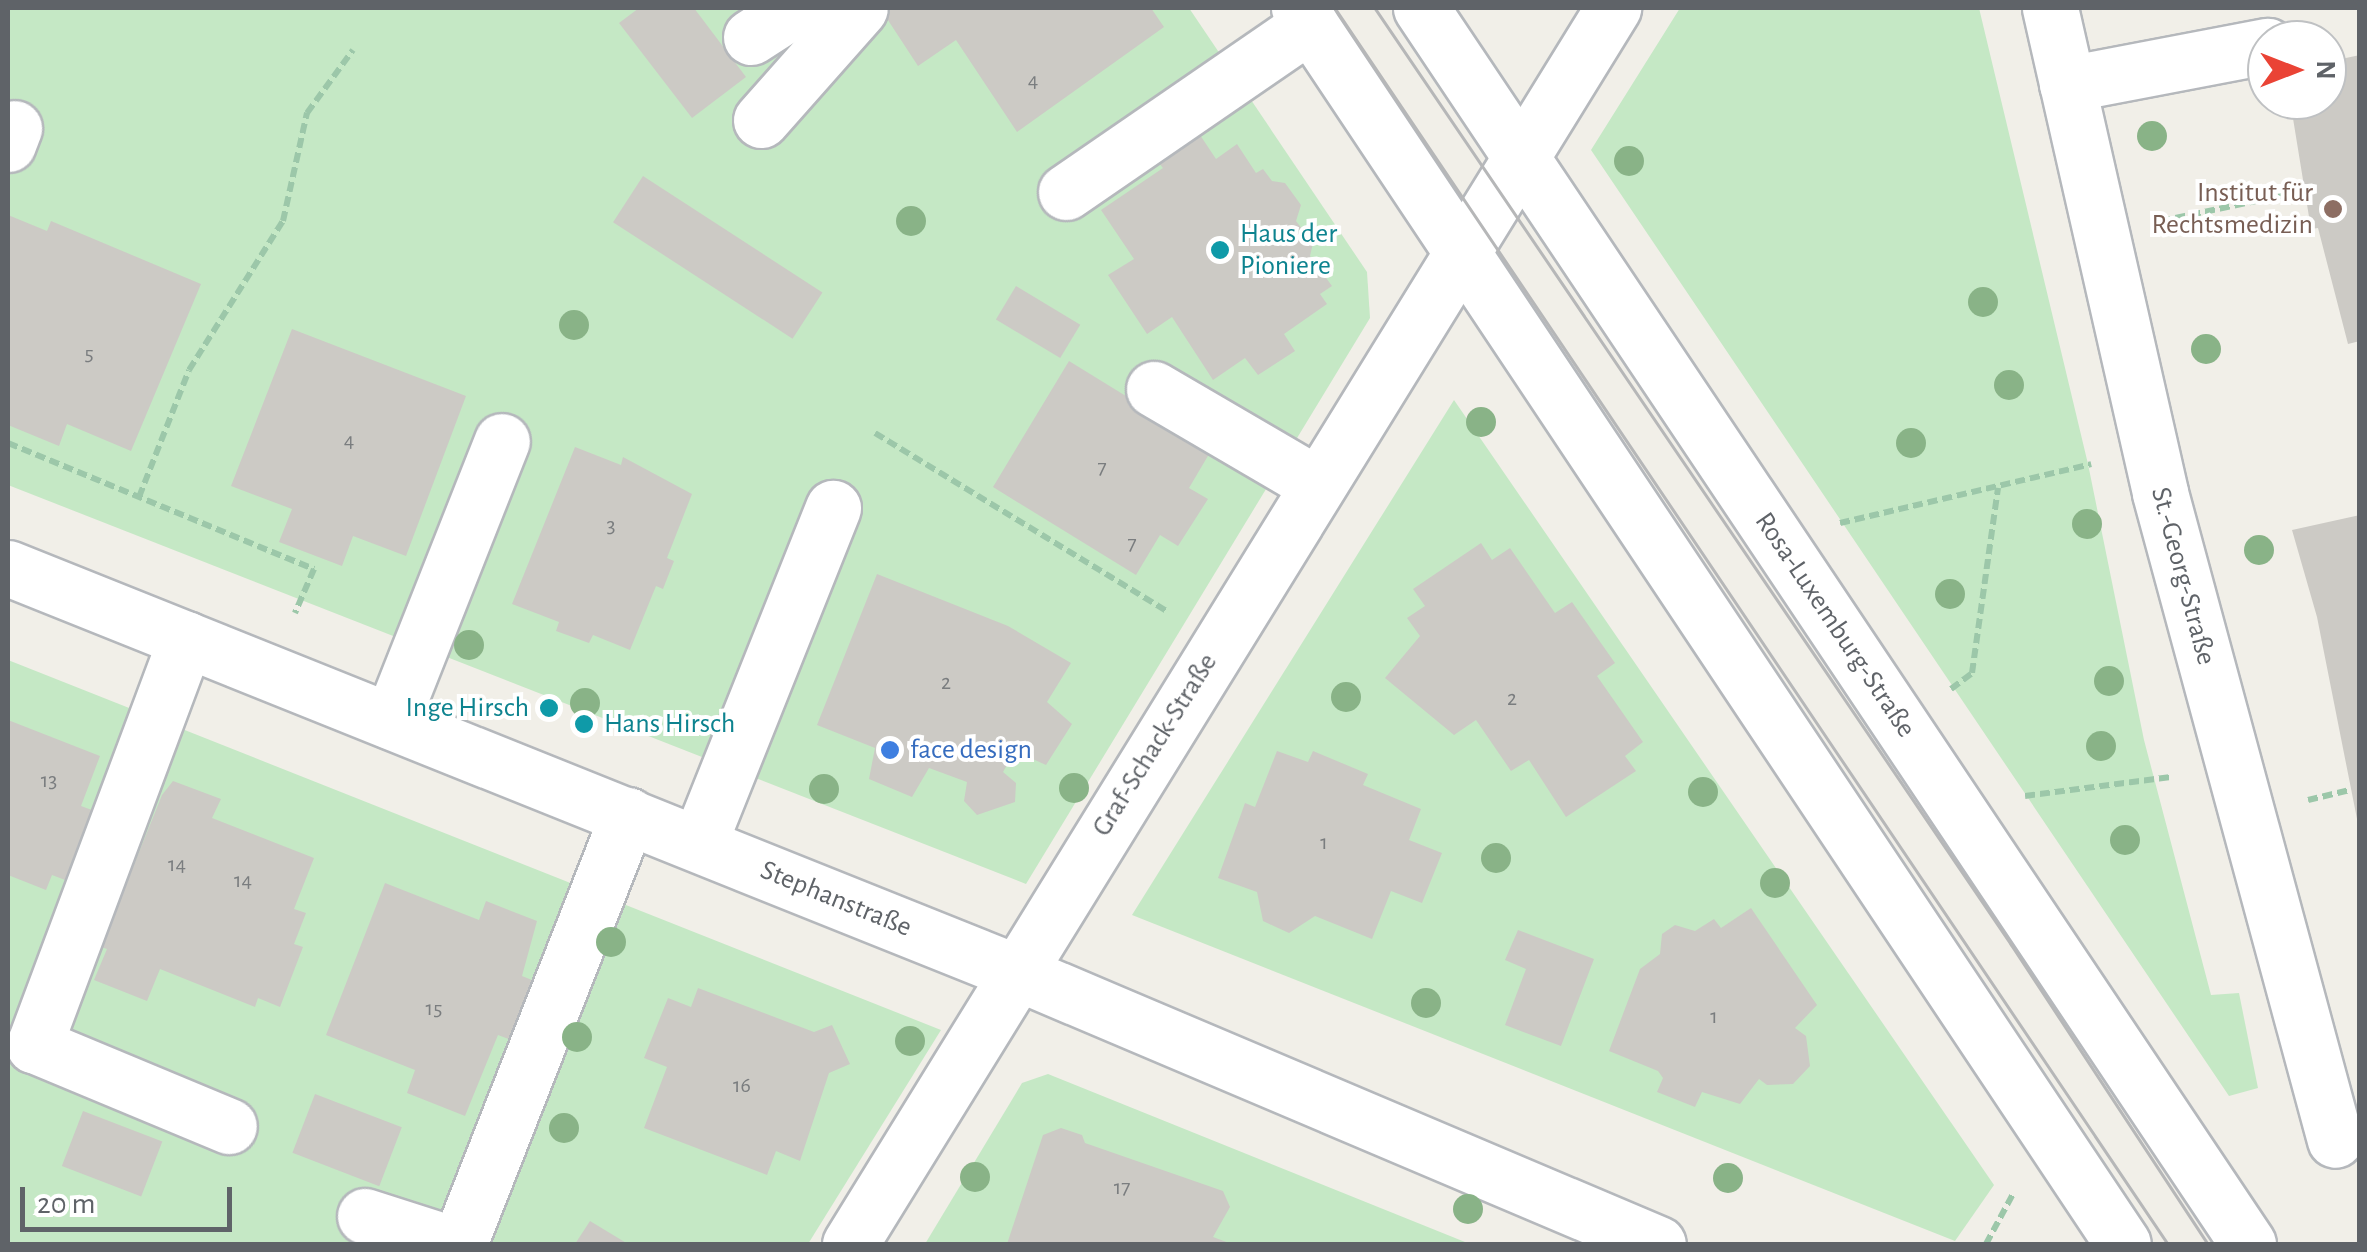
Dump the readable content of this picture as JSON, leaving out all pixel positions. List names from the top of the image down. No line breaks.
{"streets":{"street":["St.-Georg-Straße","Rosa-Luxemburg-Straße","Graf-Schack-Straße","Stephanstraße"]},"crossings":[["Rosa-Luxemburg-Straße","Graf-Schack-Straße"],["Graf-Schack-Straße","Stephanstraße"]],"places":["Institut für Rechtsmedizin","Haus der Pioniere","Inge Hirsch","Hans Hirsch","face design"],"house_numbers":["4","5","4","7","3","7","2","2","13","1","14","14","15","1","16","17"],"scale_bar":"20 m","north":"right"}
